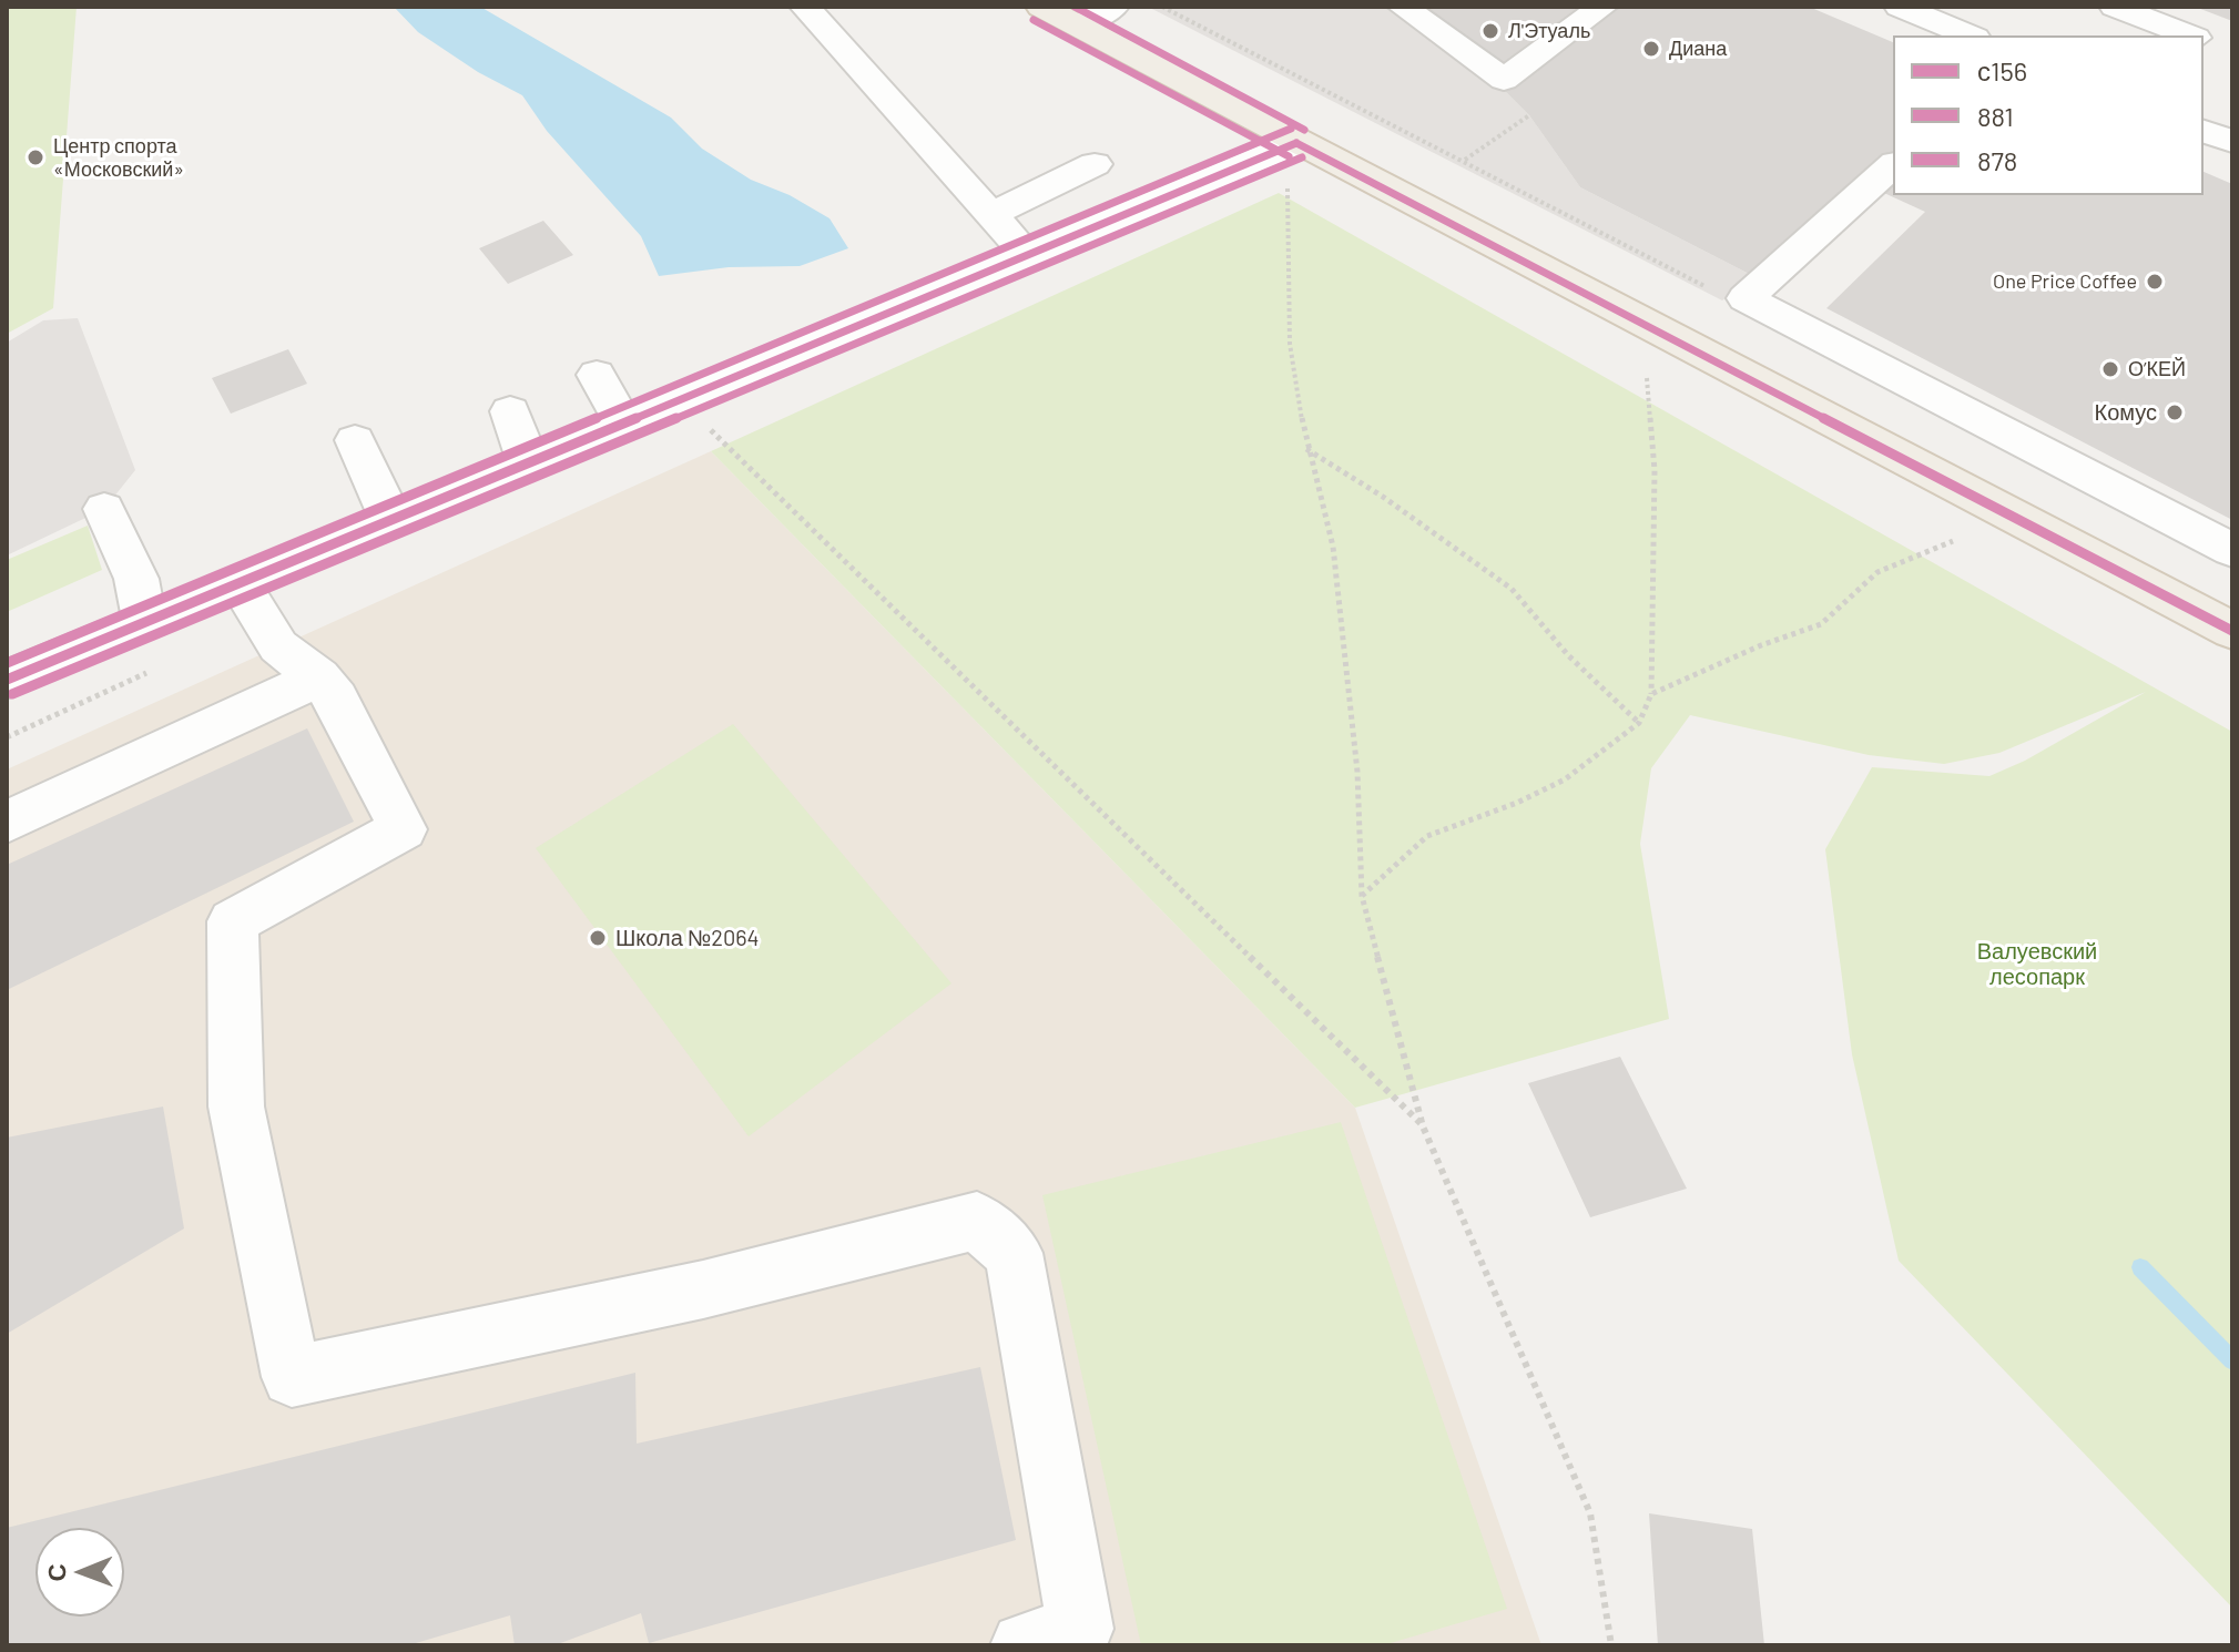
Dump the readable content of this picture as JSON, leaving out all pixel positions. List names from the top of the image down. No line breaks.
{"parks":["Валуевский лесопарк"],"places":["Л'Этуаль","Диана","Центр спорта «Московский»","One Price Coffee","О’КЕЙ","Комус","Школа №2064"],"lines":["transit line 878","transit line 881","transit line с156"],"legend":["с156","881","878"],"north":"left"}
